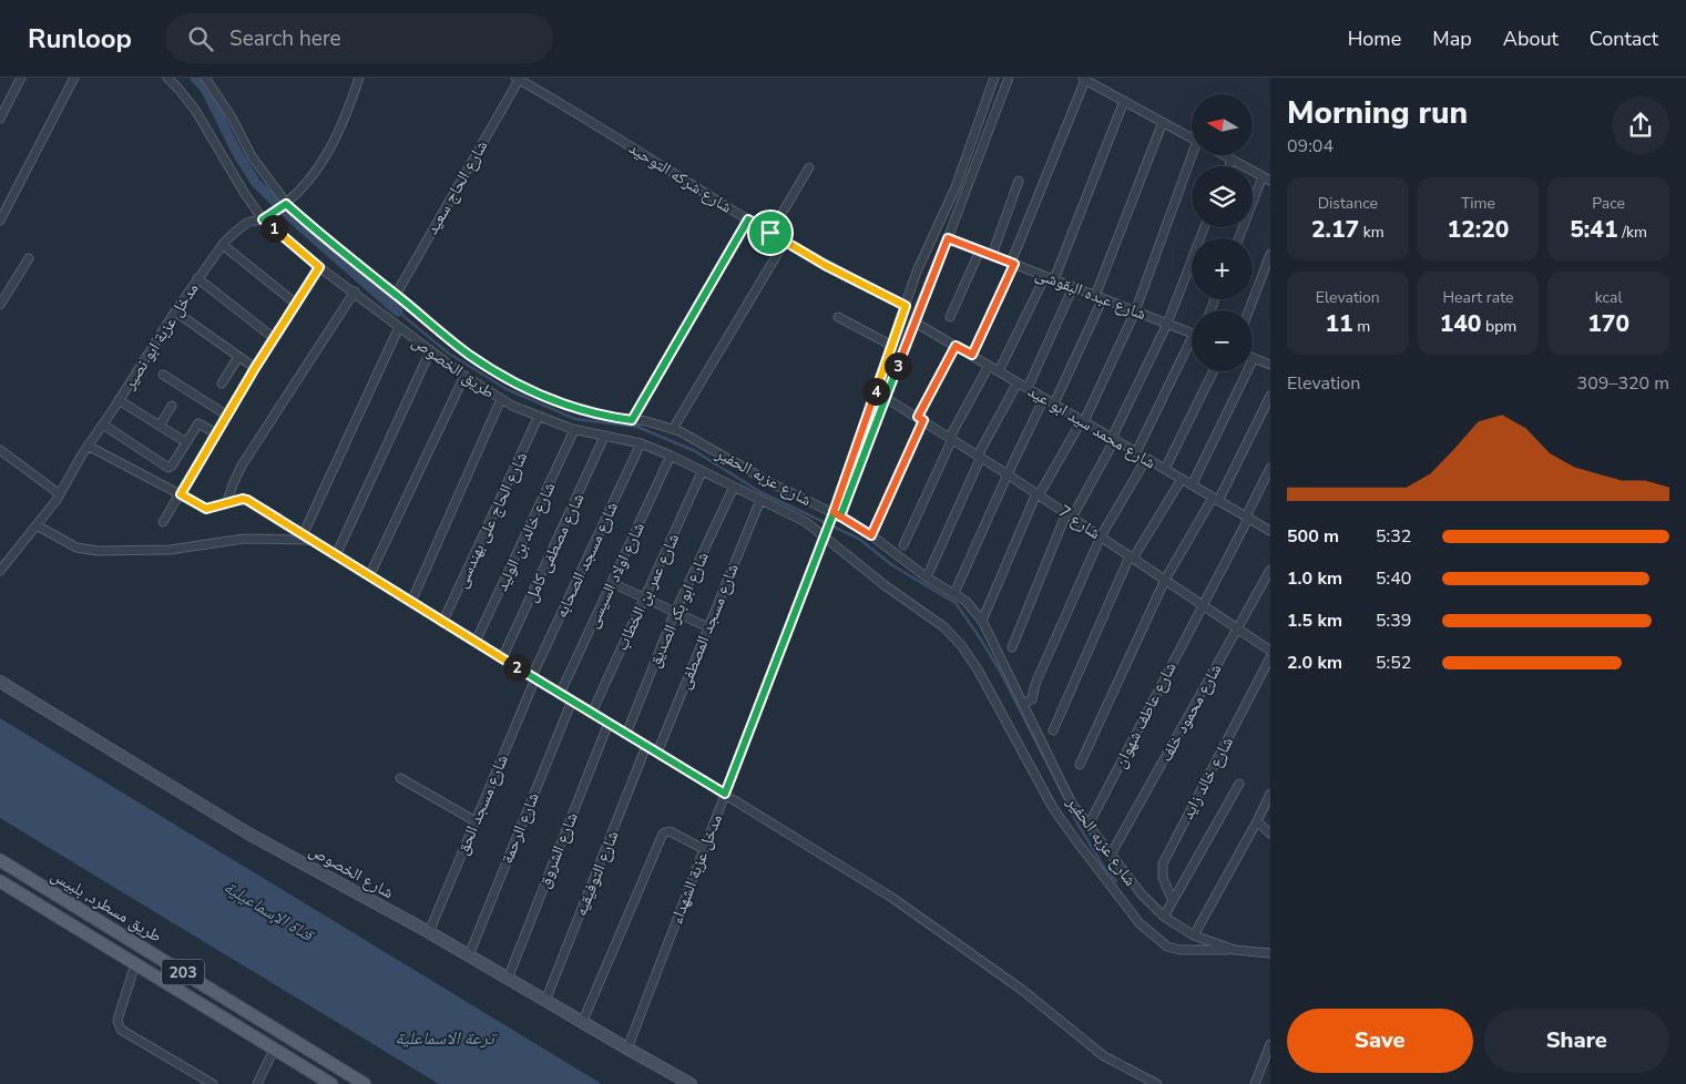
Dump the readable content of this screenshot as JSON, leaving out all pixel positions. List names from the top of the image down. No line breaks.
{"streets":{"main road":["شارع الخصوص","طريق مسطرد, بلبيس","203"],"street":["شارع شركه التوحيد","شارع الحاج سعيد","شارع عبده البقوشى","مدخل عزبة ابو نصير","طريق الخصوص","شارع محمد سيد ابو عيد","شارع عزبه الحفير","شارع الحاج على بهندسى","شارع 7","شارع خالد بن الوليد","شارع مصطفى كامل","شارع مسجد الصحابه","شارع اولاد السيسى","شارع عمر بن الخطاب","شارع ابو بكر الصديق","شارع مسجد المصطفى","شارع محمود خلف","شارع عاطف شهوان","شارع خالد زايد","شارع مسجد الحق","شارع الرحمة","شارع الشروق","مدخل عزبة الشهداء","شارع التوفيقيه"]},"crossings":[["شارع شركه التوحيد","شارع الحاج سعيد"],["شارع الحاج سعيد","شارع عزبه الحفير"],["مدخل عزبة ابو نصير","طريق الخصوص"],["مدخل عزبة ابو نصير","شارع عزبه الحفير"],["طريق الخصوص","شارع عزبه الحفير"],["طريق الخصوص","شارع الحاج على بهندسى"],["طريق الخصوص","شارع خالد بن الوليد"],["طريق الخصوص","شارع مصطفى كامل"],["طريق الخصوص","شارع مسجد الصحابه"],["طريق الخصوص","شارع اولاد السيسى"],["طريق الخصوص","شارع عمر بن الخطاب"],["طريق الخصوص","شارع ابو بكر الصديق"],["طريق الخصوص","شارع مسجد المصطفى"],["طريق الخصوص","مدخل عزبة الشهداء"],["شارع محمد سيد ابو عيد","شارع عاطف شهوان"],["شارع عزبه الحفير","شارع محمود خلف"],["شارع عزبه الحفير","شارع عاطف شهوان"],["شارع عزبه الحفير","مدخل عزبة الشهداء"],["شارع 7","شارع محمود خلف"],["شارع 7","شارع عاطف شهوان"],["شارع مسجد الصحابه","شارع مسجد الحق"],["شارع مسجد الحق","شارع الخصوص"],["شارع الرحمة","شارع الخصوص"],["شارع الشروق","شارع الخصوص"],["مدخل عزبة الشهداء","شارع الخصوص"],["شارع الخصوص","شارع التوفيقيه"]],"water":["قناة الإسماعيلية","ترعة الاسماعلية"],"north":"left","page":{"header":"Runloop","search":"Search here","nav":["Home","Map","About","Contact"],"heading":["Morning run","09:04"],"map_buttons":["+","−"],"stats":[["Distance","2.17 km"],["Time","12:20"],["Pace","5:41 /km"],["Elevation","11 m"],["Heart rate","140 bpm"],["kcal","170"]],"pins":["1","3","4","2"],"chart":["Elevation","309–320 m"],"list":[{"name":"500 m","note":"5:32"},{"name":"1.0 km","note":"5:40"},{"name":"1.5 km","note":"5:39"},{"name":"2.0 km","note":"5:52"}],"buttons":["Save","Share"]}}
